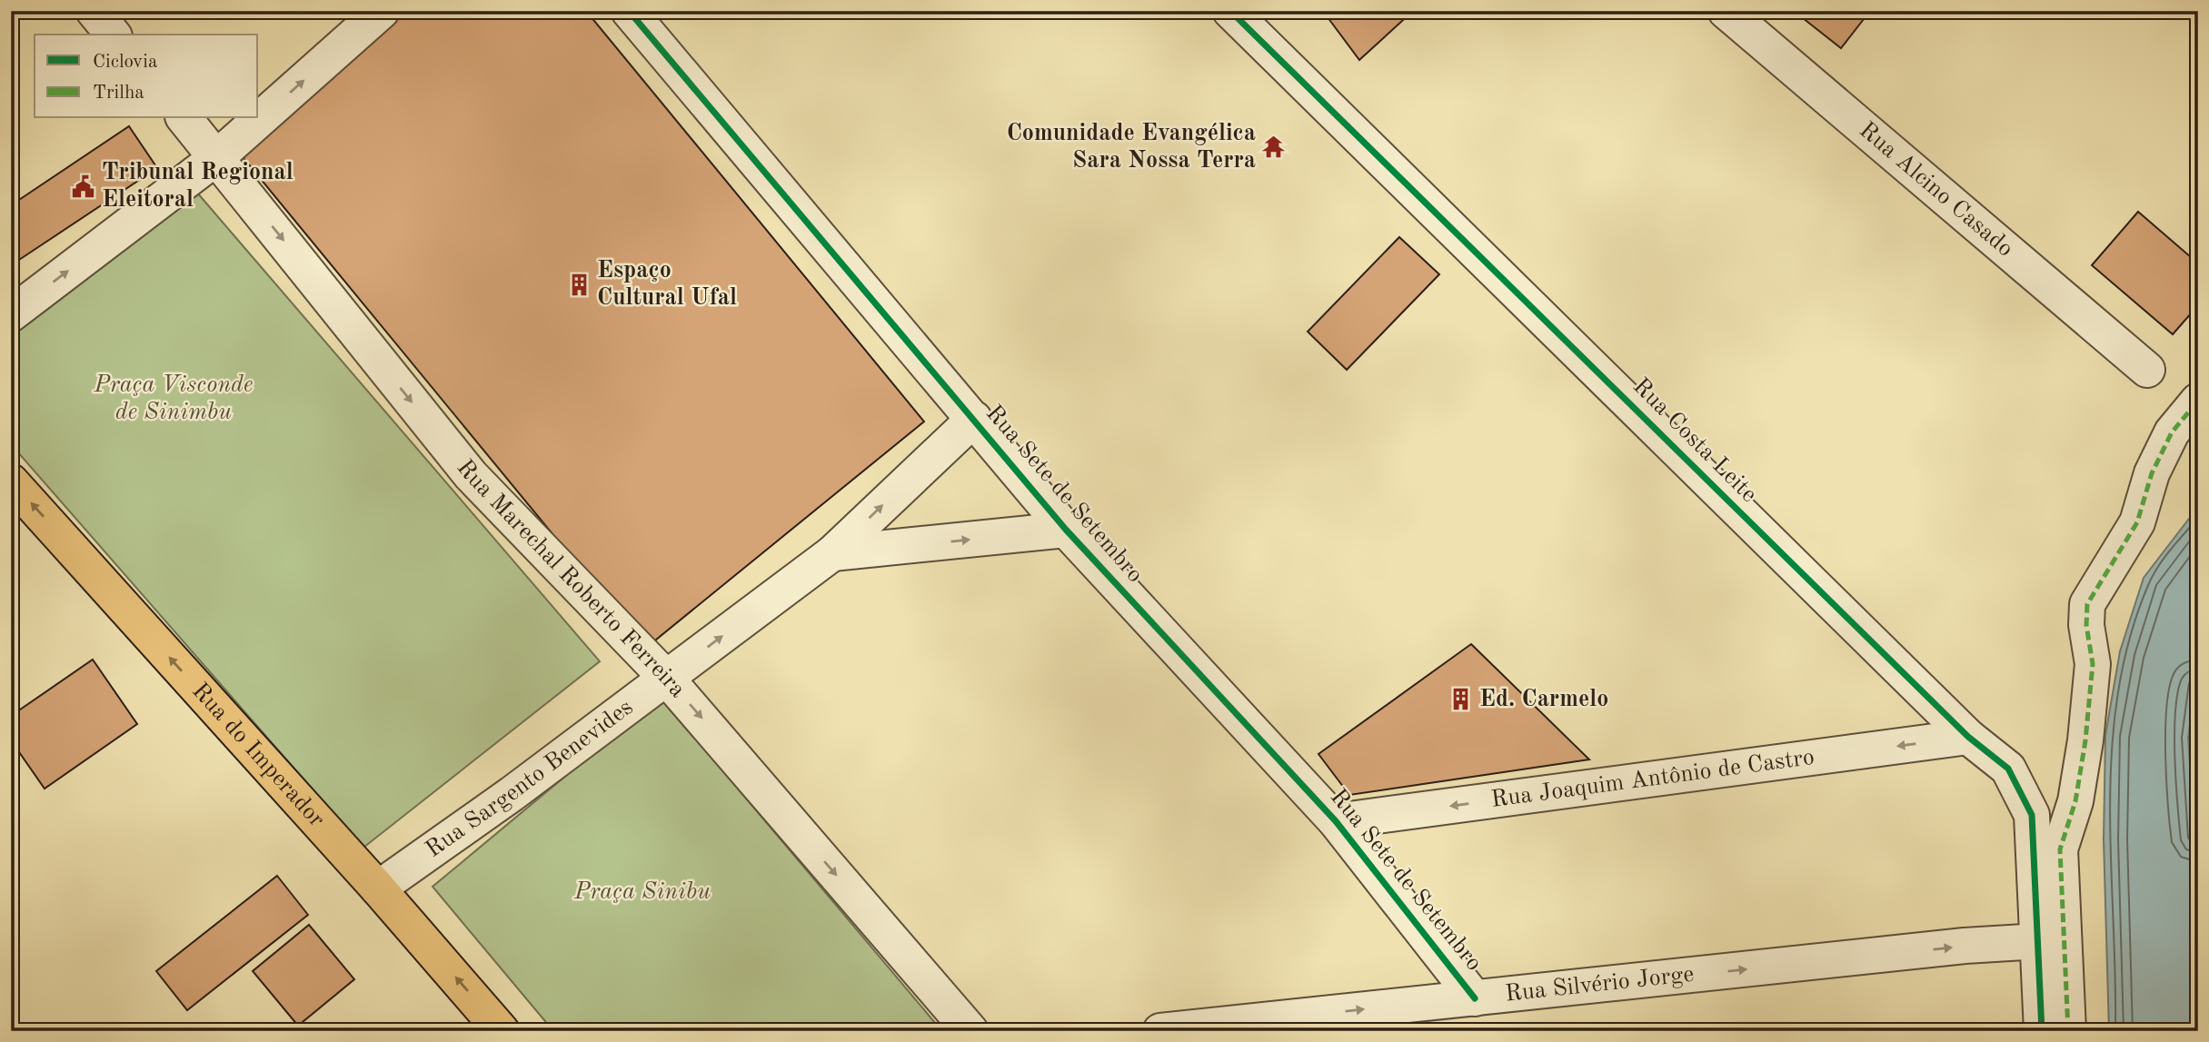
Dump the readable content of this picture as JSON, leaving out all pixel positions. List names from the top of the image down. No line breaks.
{"streets":{"main road":["Rua do Imperador"],"street":["Rua Alcino Casado","Rua Costa Leite","Rua Sete de Setembro","Rua Marechal Roberto Ferreira","Rua Sargento Benevides","Rua Joaquim Antônio de Castro","Rua Silvério Jorge"]},"crossings":[["Rua Costa Leite","Rua Joaquim Antônio de Castro"],["Rua Costa Leite","Rua Silvério Jorge"],["Rua Sete de Setembro","Rua Sargento Benevides"],["Rua Sete de Setembro","Rua Joaquim Antônio de Castro"],["Rua Sete de Setembro","Rua Silvério Jorge"],["Rua Marechal Roberto Ferreira","Rua Sargento Benevides"],["Rua do Imperador","Rua Sargento Benevides"]],"one_way":["Rua Marechal Roberto Ferreira","Rua do Imperador","Rua Sargento Benevides","Rua Joaquim Antônio de Castro","Rua Silvério Jorge"],"parks":["Praça Visconde de Sinimbu","Praça Sinibu"],"places":{"temple":["Comunidade Evangélica Sara Nossa Terra"],"public building":["Tribunal Regional Eleitoral"],"building":["Espaço Cultural Ufal","Ed. Carmelo"]},"legend":["Ciclovia","Trilha"]}
